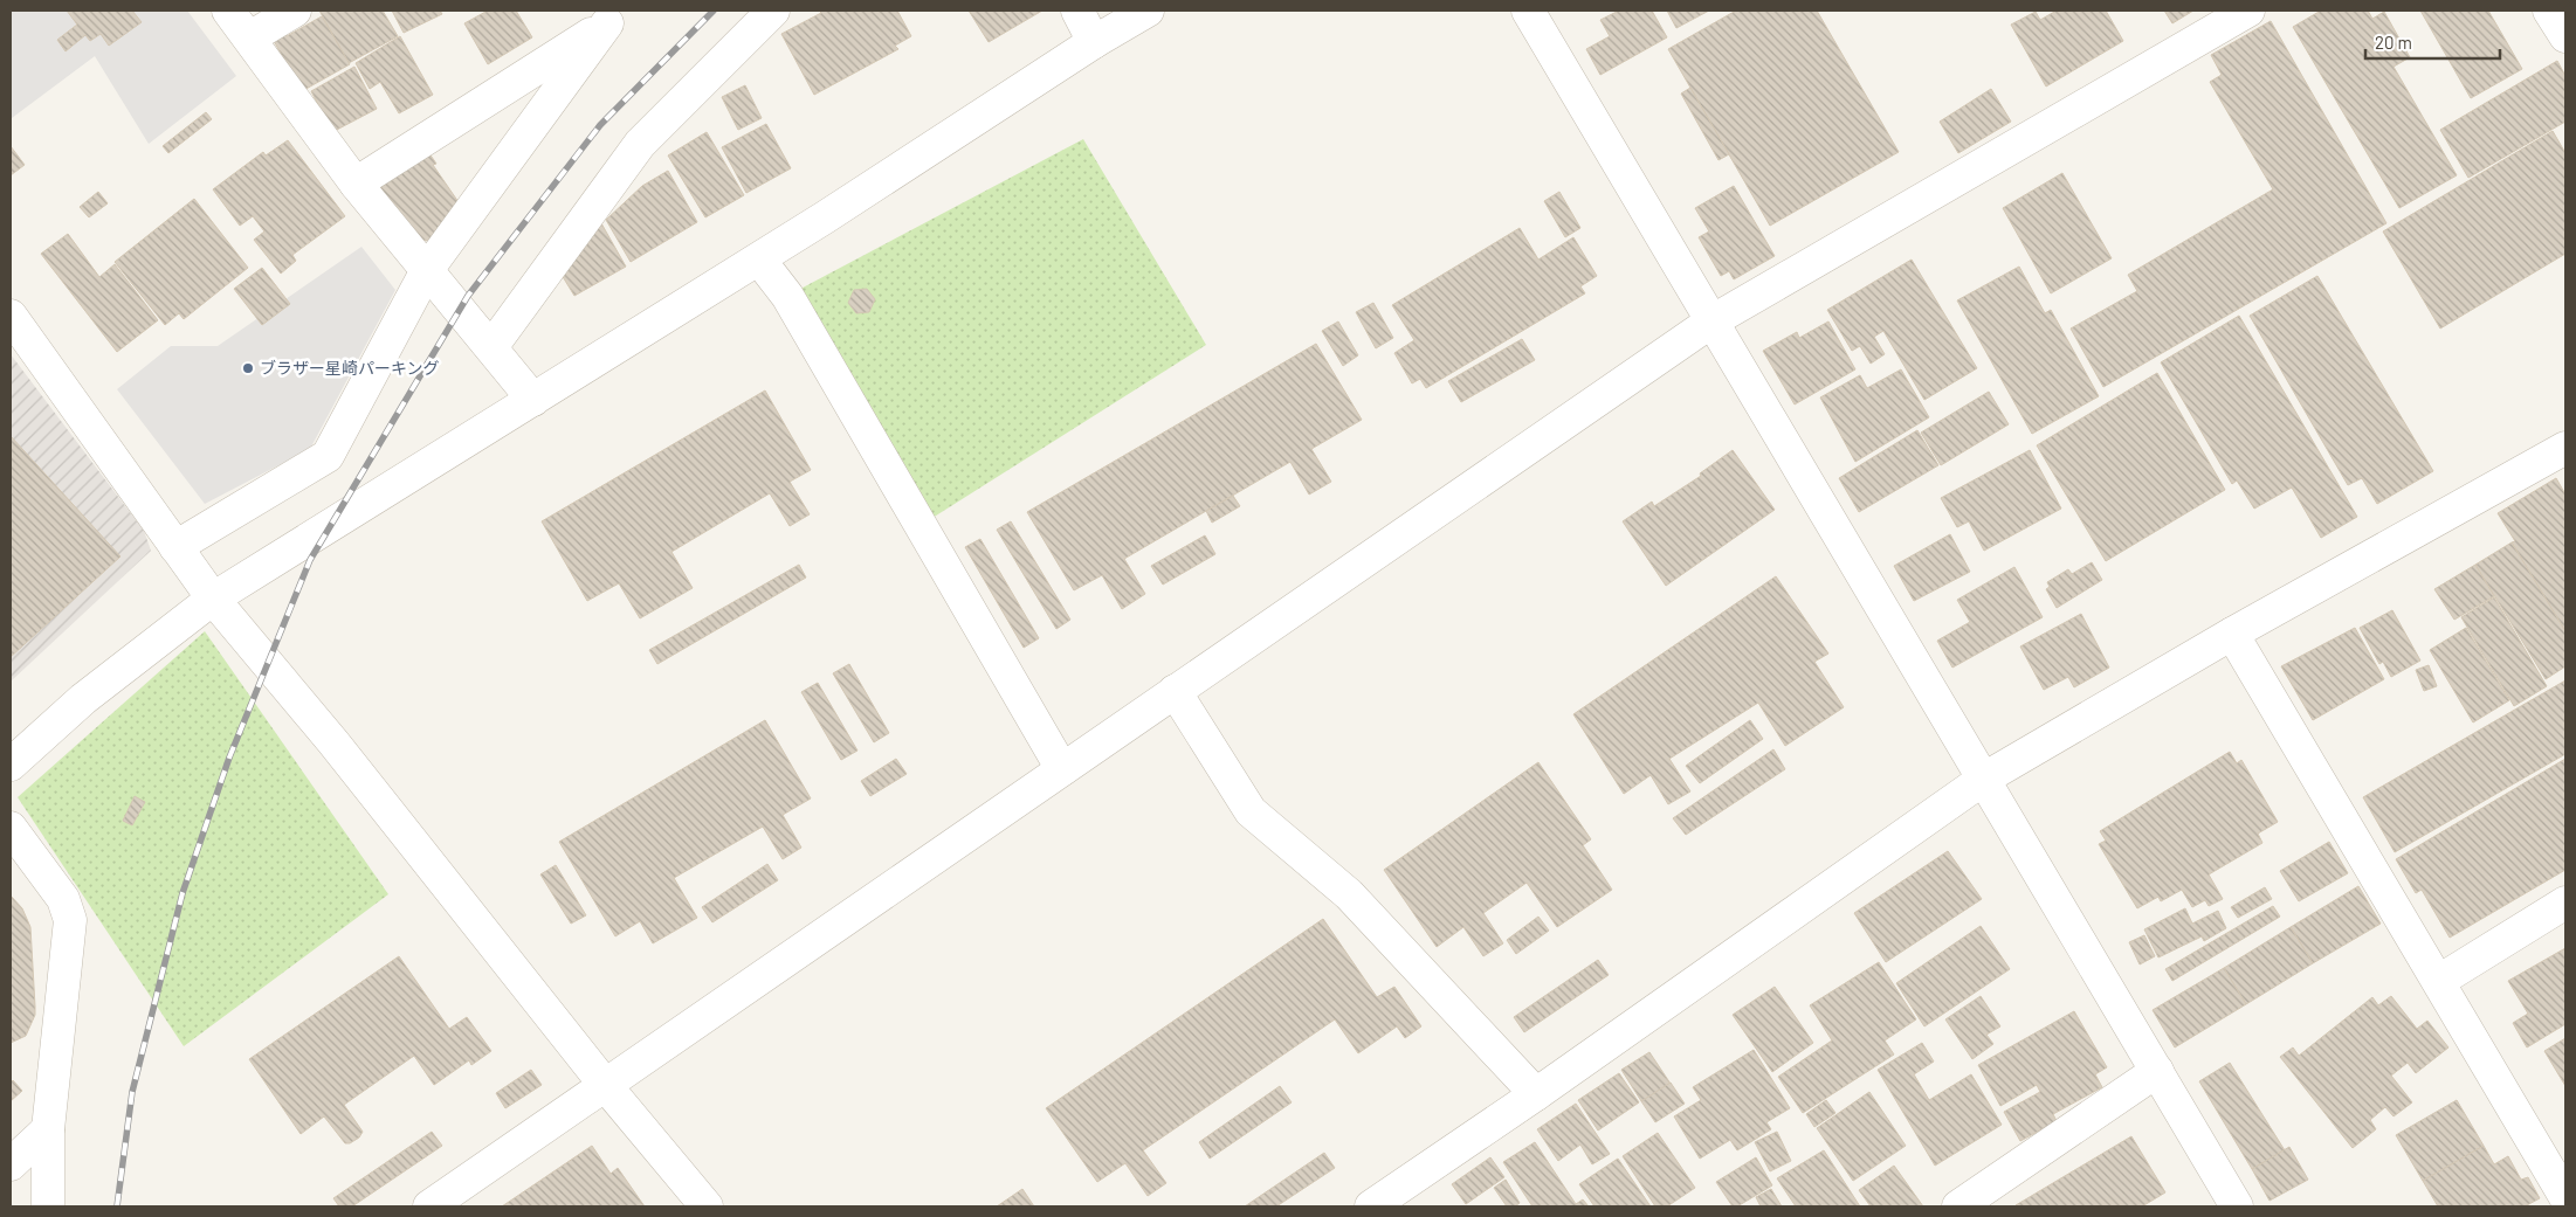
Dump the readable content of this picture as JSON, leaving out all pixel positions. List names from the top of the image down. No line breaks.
{"places":["ブラザー星崎パーキング"],"scale_bar":"20 m"}
